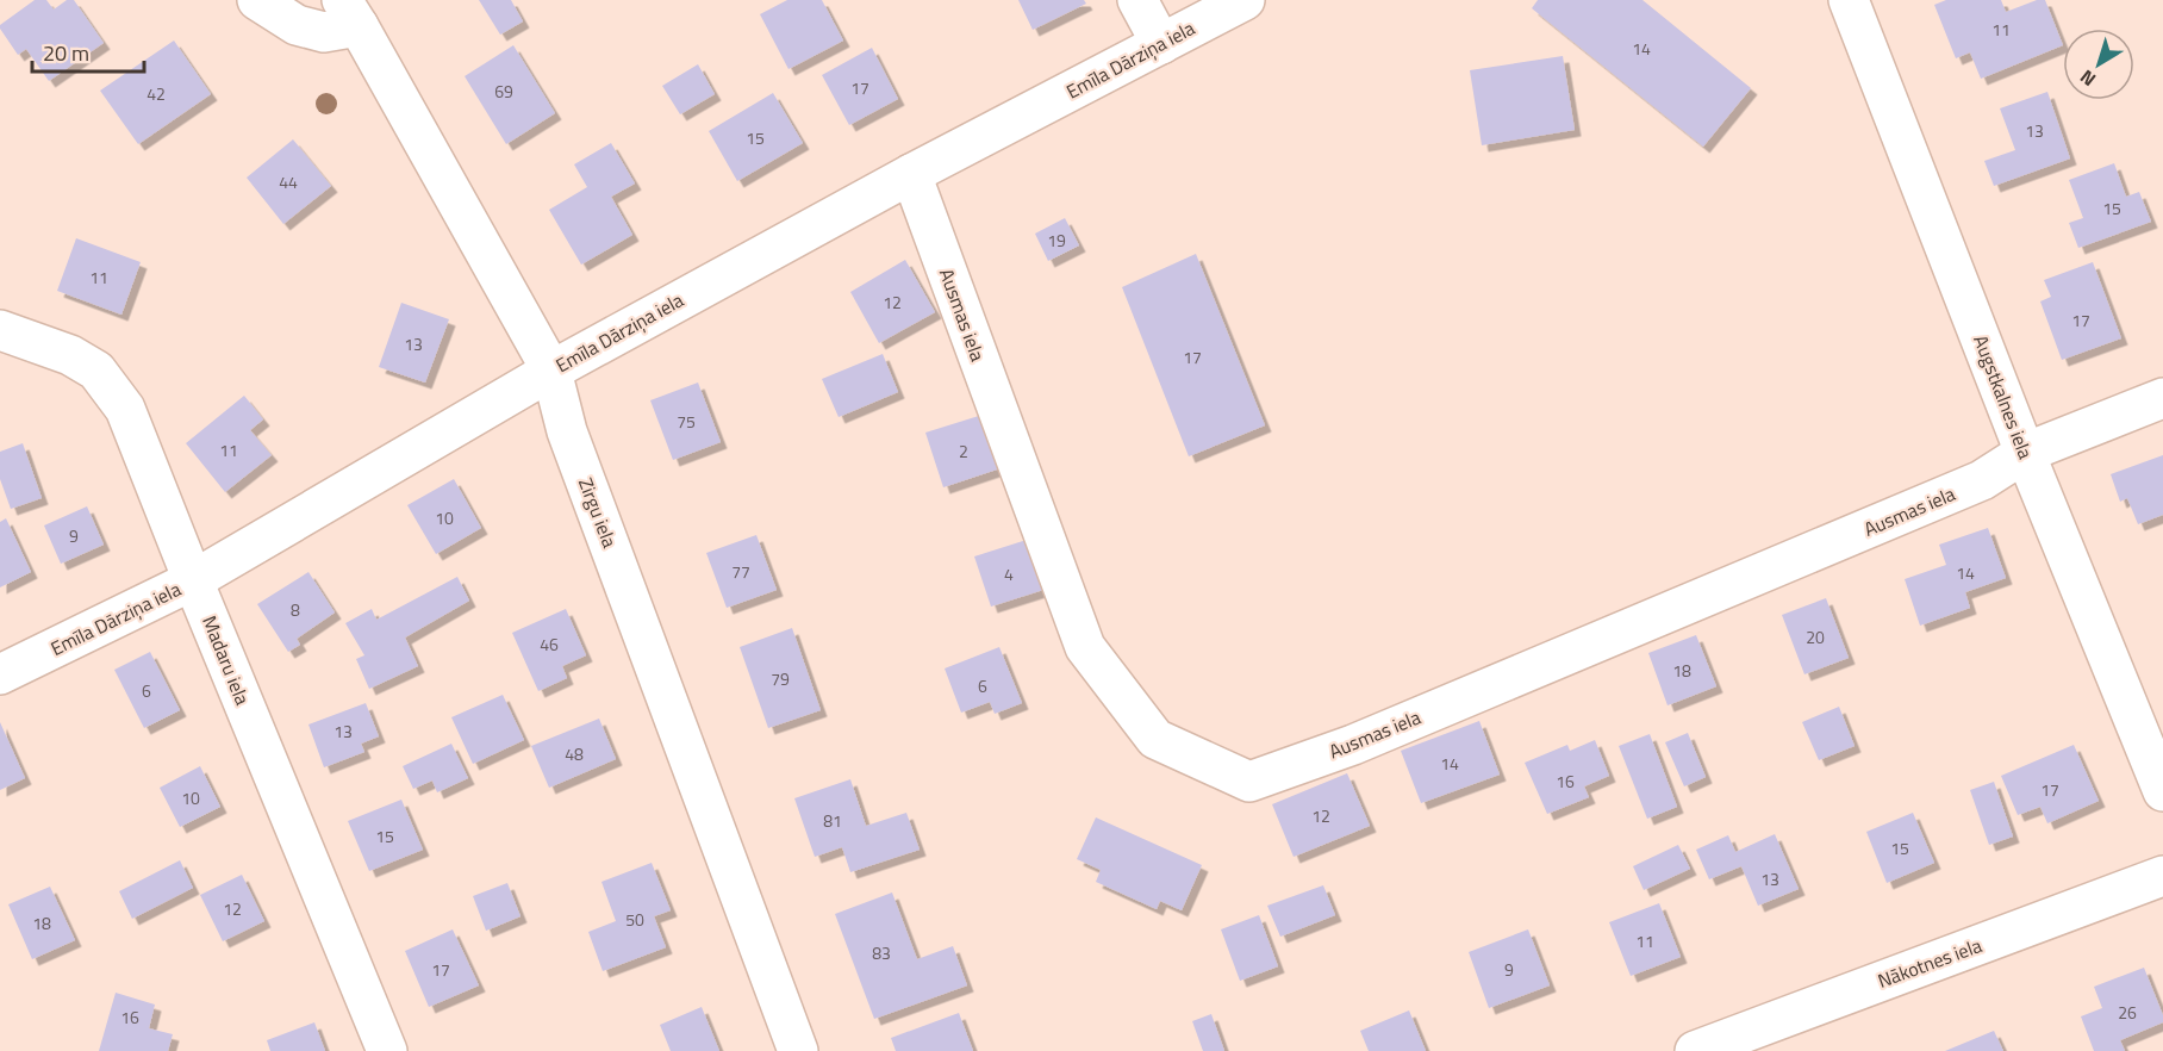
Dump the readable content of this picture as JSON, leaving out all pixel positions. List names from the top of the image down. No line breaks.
{"streets":{"street":["Emīla Dārziņa iela","Ausmas iela","Augstkalnes iela","Zirgu iela","Madaru iela","Nākotnes iela"]},"crossings":[["Emīla Dārziņa iela","Ausmas iela"],["Emīla Dārziņa iela","Zirgu iela"],["Emīla Dārziņa iela","Madaru iela"],["Ausmas iela","Augstkalnes iela"]],"house_numbers":["11","14","17","69","42","13","15","44","15","19","11","12","17","13","17","75","11","2","10","9","77","14","4","8","20","46","18","79","6","6","13","48","14","16","17","10","12","81","15","15","13","12","50","18","11","83","17","9","26","16"],"scale_bar":"20 m","north":"bottom left"}
